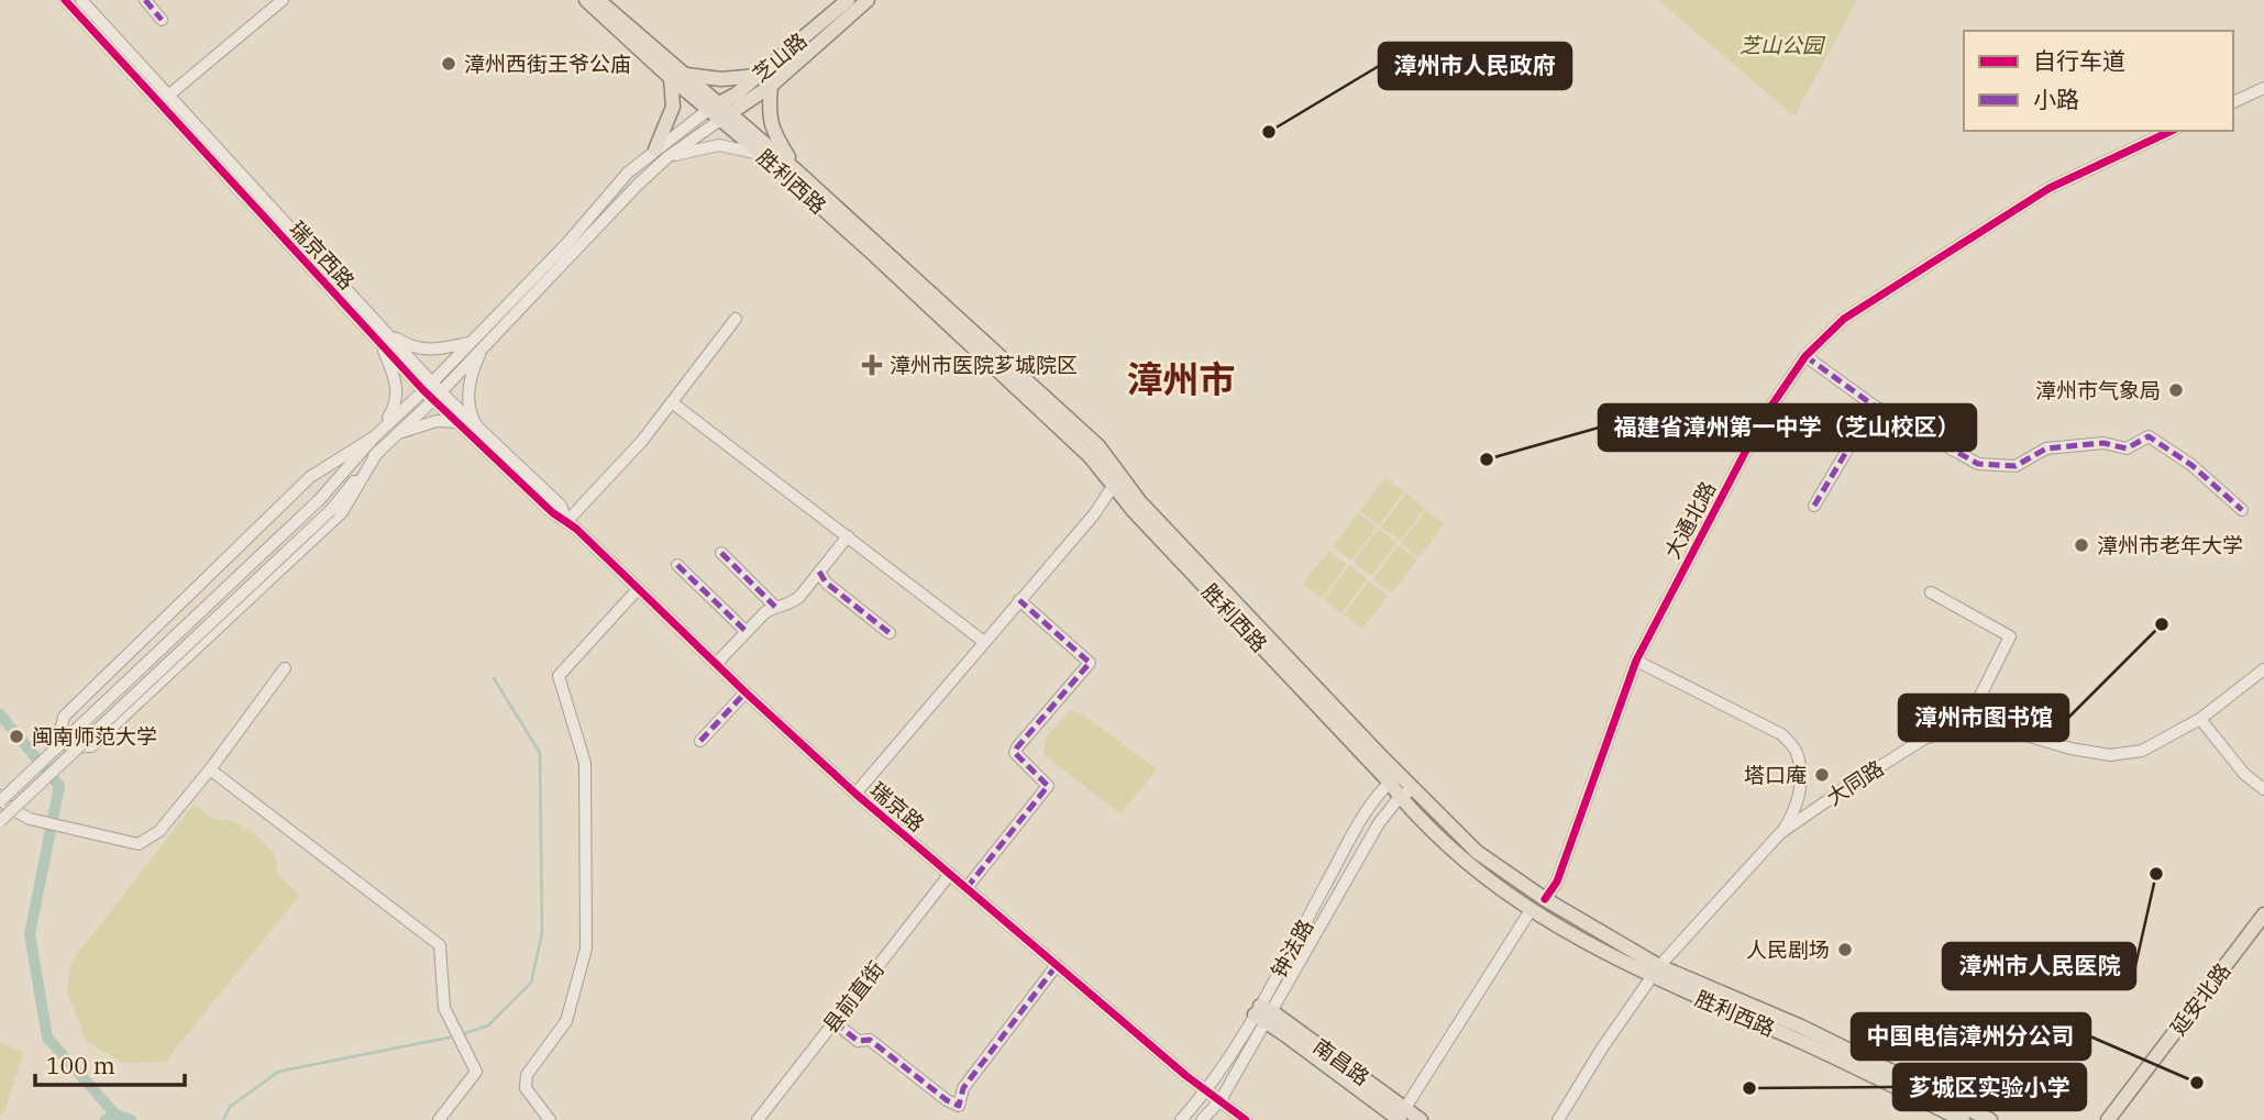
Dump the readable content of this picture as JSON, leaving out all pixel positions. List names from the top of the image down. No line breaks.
{"streets":{"main road":["芝山路","胜利西路","延安北路","南昌路"],"street":["瑞京西路","大通北路","大同路","瑞京路","钟法路","县前直街"]},"crossings":[["芝山路","胜利西路"],["胜利西路","大同路"],["胜利西路","钟法路"],["瑞京西路","瑞京路"],["瑞京路","钟法路"],["瑞京路","县前直街"],["钟法路","南昌路"]],"districts":["漳州市"],"parks":["芝山公园"],"places":{"other":["漳州西街王爷公庙","漳州市人民政府","漳州市气象局","福建省漳州第一中学（芝山校区）","漳州市老年大学","漳州市图书馆","闽南师范大学","塔口庵","漳州市人民医院","人民剧场","中国电信漳州分公司","芗城区实验小学"],"health":["漳州市医院芗城院区"]},"legend":["自行车道","小路"],"scale_bar":"100 m"}
